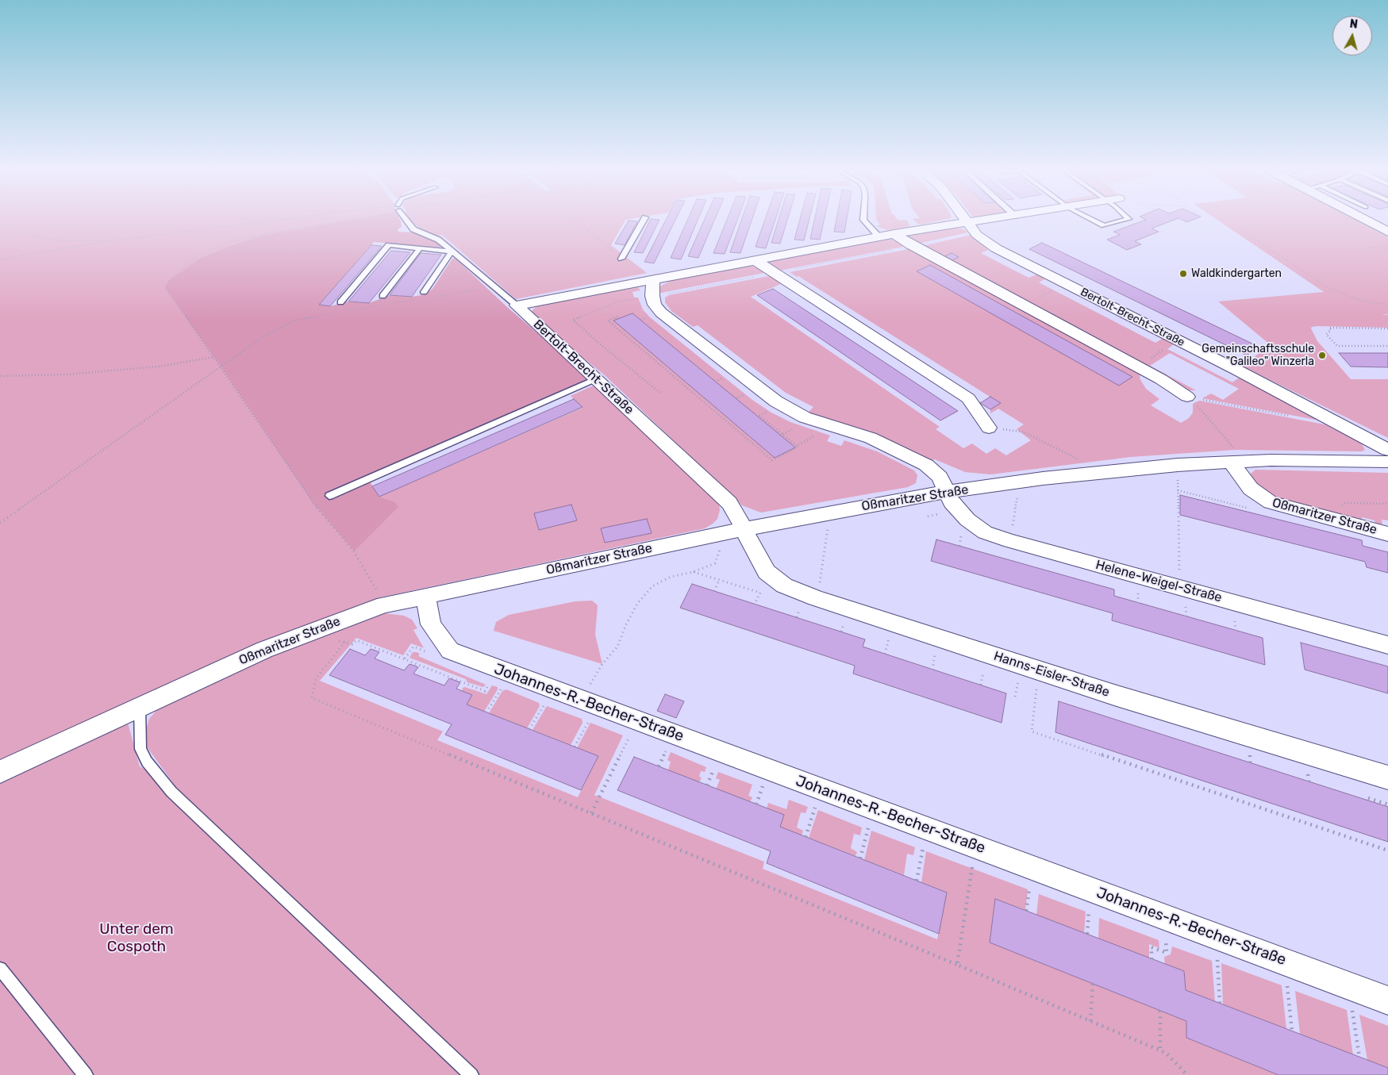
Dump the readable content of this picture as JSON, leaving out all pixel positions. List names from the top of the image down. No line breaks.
{"streets":{"street":["Bertolt-Brecht-Straße","Oßmaritzer Straße","Helene-Weigel-Straße","Hanns-Eisler-Straße","Johannes-R.-Becher-Straße"]},"crossings":[["Bertolt-Brecht-Straße","Oßmaritzer Straße"],["Bertolt-Brecht-Straße","Hanns-Eisler-Straße"],["Oßmaritzer Straße","Helene-Weigel-Straße"],["Oßmaritzer Straße","Hanns-Eisler-Straße"],["Oßmaritzer Straße","Johannes-R.-Becher-Straße"]],"parks":["Unter dem Cospoth"],"places":["Waldkindergarten","Gemeinschaftsschule \"Galileo\" Winzerla"],"north":"top"}
